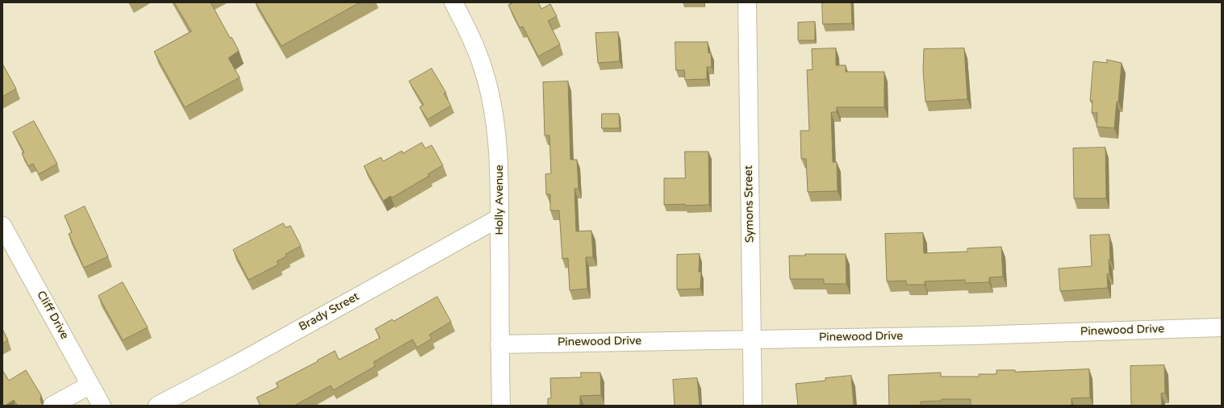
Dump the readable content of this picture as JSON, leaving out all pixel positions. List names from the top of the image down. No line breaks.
{"streets":{"street":["Holly Avenue","Symons Street","Brady Street","Cliff Drive","Pinewood Drive"]},"crossings":[["Holly Avenue","Brady Street"],["Holly Avenue","Pinewood Drive"],["Symons Street","Pinewood Drive"]]}
